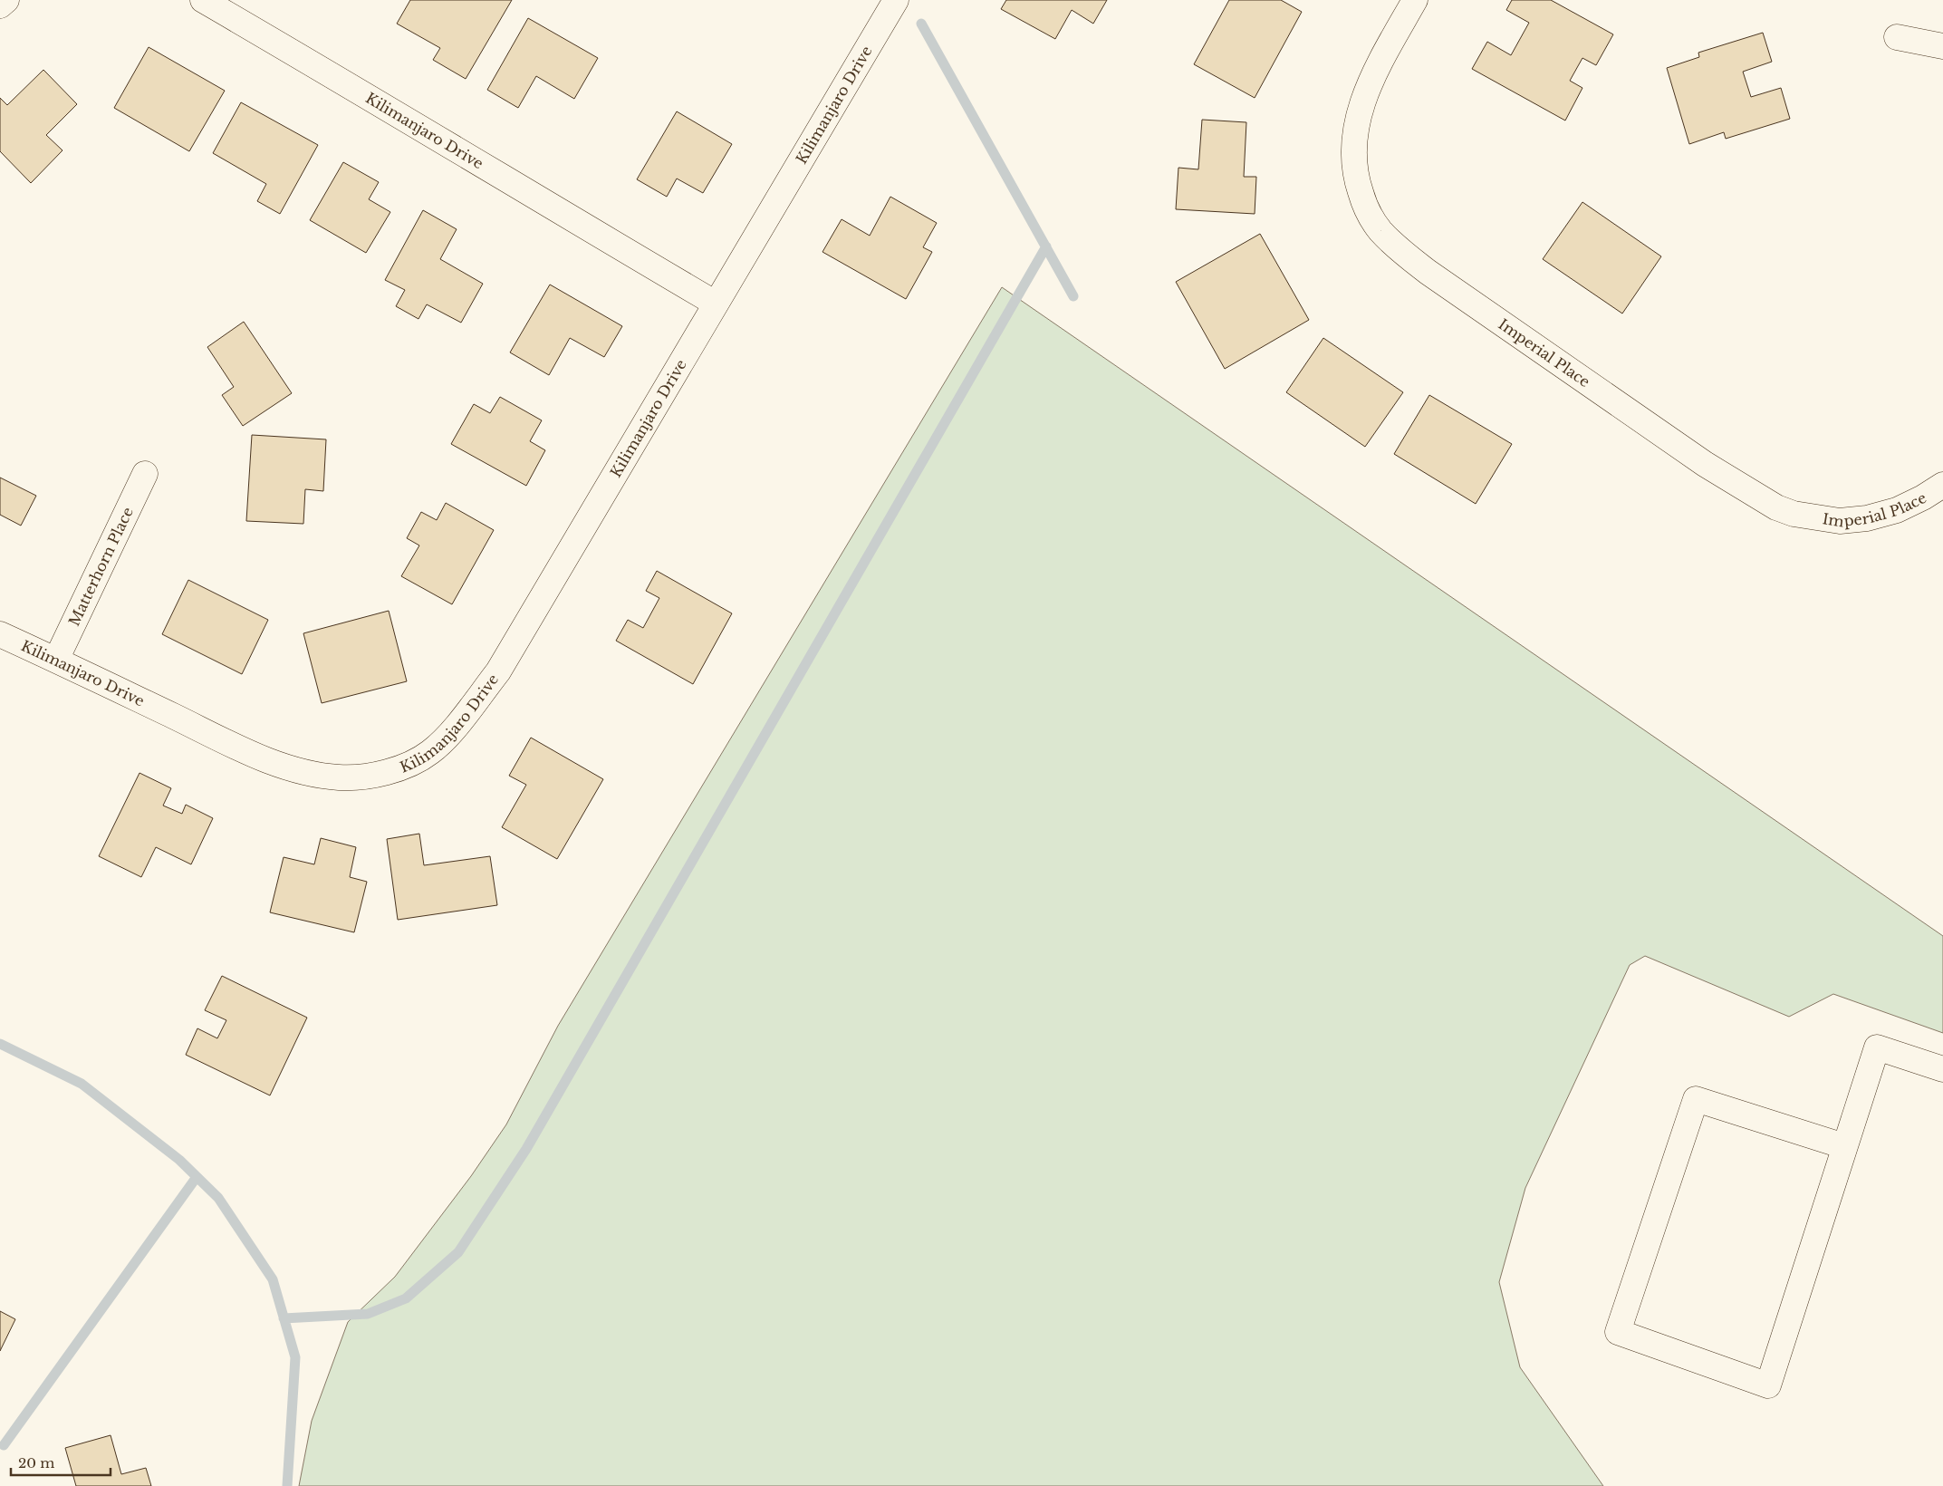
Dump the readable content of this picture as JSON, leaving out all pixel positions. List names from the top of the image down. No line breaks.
{"streets":{"street":["Kilimanjaro Drive","Imperial Place","Matterhorn Place"]},"crossings":[["Kilimanjaro Drive","Matterhorn Place"]],"scale_bar":"20 m"}
